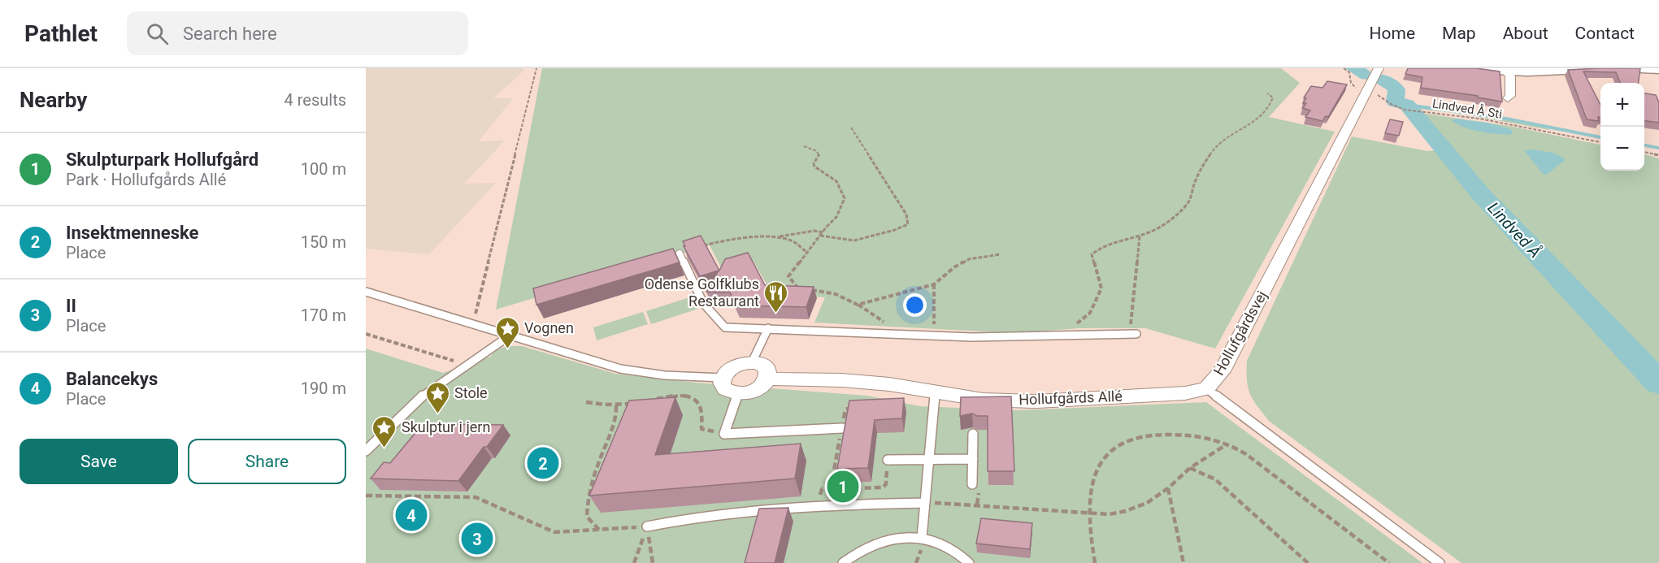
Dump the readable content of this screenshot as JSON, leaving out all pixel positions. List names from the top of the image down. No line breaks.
{"streets":{"street":["Hollufgårdsvej","Hollufgårds Allé"],"path":["Lindved Å Sti"]},"crossings":[["Lindved Å Sti","Hollufgårdsvej"],["Hollufgårdsvej","Hollufgårds Allé"]],"water":["Lindved Å"],"places":{"restaurant":["Odense Golfklubs Restaurant"],"place":["Vognen","Stole","Skulptur i jern"]},"page":{"header":"Pathlet","search":"Search here","nav":["Home","Map","About","Contact"],"heading":["Nearby","4 results"],"map_buttons":["+","−"],"list":[{"mark":"1","name":"Skulpturpark Hollufgård","note":"Park · Hollufgårds Allé","value":"100 m"},{"mark":"2","name":"Insektmenneske","note":"Place","value":"150 m"},{"mark":"3","name":"II","note":"Place","value":"170 m"},{"mark":"4","name":"Balancekys","note":"Place","value":"190 m"}],"buttons":["Save","Share"],"pins":["2","1","4","3"]}}
